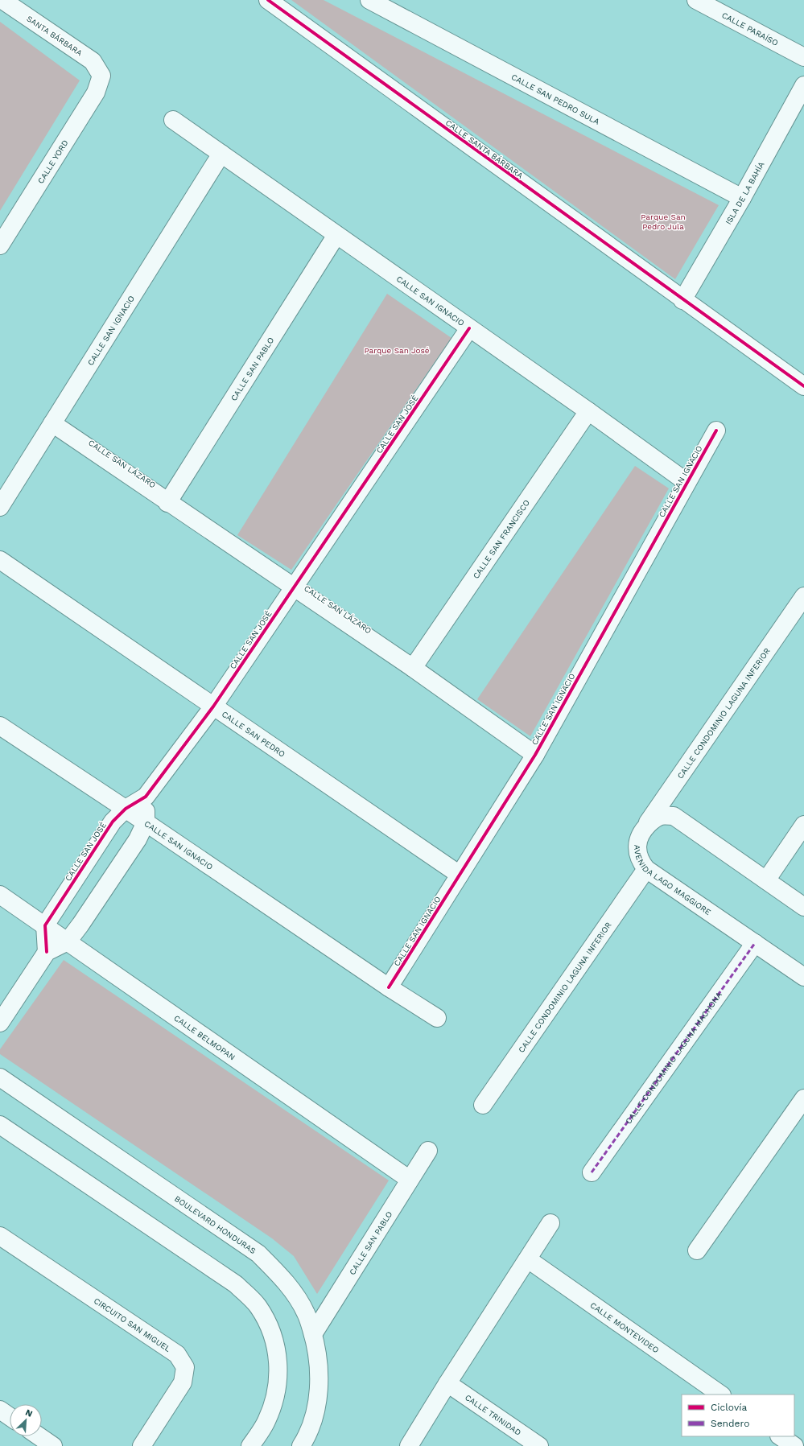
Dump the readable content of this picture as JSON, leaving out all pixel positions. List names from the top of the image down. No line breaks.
{"streets":{"street":["CALLE PARAÍSO","SANTA BÁRBARA","CALLE SAN PEDRO SULA","CALLE SANTA BÁRBARA","CALLE YORD","ISLA DE LA BAHÍA","CALLE SAN IGNACIO","CALLE SAN PABLO","CALLE SAN JOSÉ","CALLE SAN LÁZARO","CALLE SAN FRANCISCO","CALLE CONDOMINIO LAGUNA INFERIOR","CALLE SAN PEDRO","AVENIDA LAGO MAGGIORE","CALLE BELMOPAN","CALLE CONDOMINIO LAGUNA MACHONA","BOULEVARD HONDURAS","CIRCUITO SAN MIGUEL","CALLE MONTEVIDEO","CALLE TRINIDAD"]},"crossings":[["SANTA BÁRBARA","CALLE YORD"],["CALLE SAN PEDRO SULA","ISLA DE LA BAHÍA"],["CALLE SANTA BÁRBARA","ISLA DE LA BAHÍA"],["CALLE SAN IGNACIO","CALLE SAN PABLO"],["CALLE SAN IGNACIO","CALLE SAN JOSÉ"],["CALLE SAN IGNACIO","CALLE SAN LÁZARO"],["CALLE SAN IGNACIO","CALLE SAN FRANCISCO"],["CALLE SAN IGNACIO","CALLE SAN PEDRO"],["CALLE SAN PABLO","CALLE SAN LÁZARO"],["CALLE SAN PABLO","CALLE BELMOPAN"],["CALLE SAN PABLO","BOULEVARD HONDURAS"],["CALLE SAN JOSÉ","CALLE SAN LÁZARO"],["CALLE SAN JOSÉ","CALLE SAN PEDRO"],["CALLE SAN JOSÉ","CALLE BELMOPAN"],["CALLE SAN LÁZARO","CALLE SAN FRANCISCO"],["CALLE CONDOMINIO LAGUNA INFERIOR","AVENIDA LAGO MAGGIORE"],["AVENIDA LAGO MAGGIORE","CALLE CONDOMINIO LAGUNA MACHONA"]],"parks":["Parque San Pedro Jula","Parque San José"],"legend":["Ciclovía","Sendero"],"north":"top right"}
